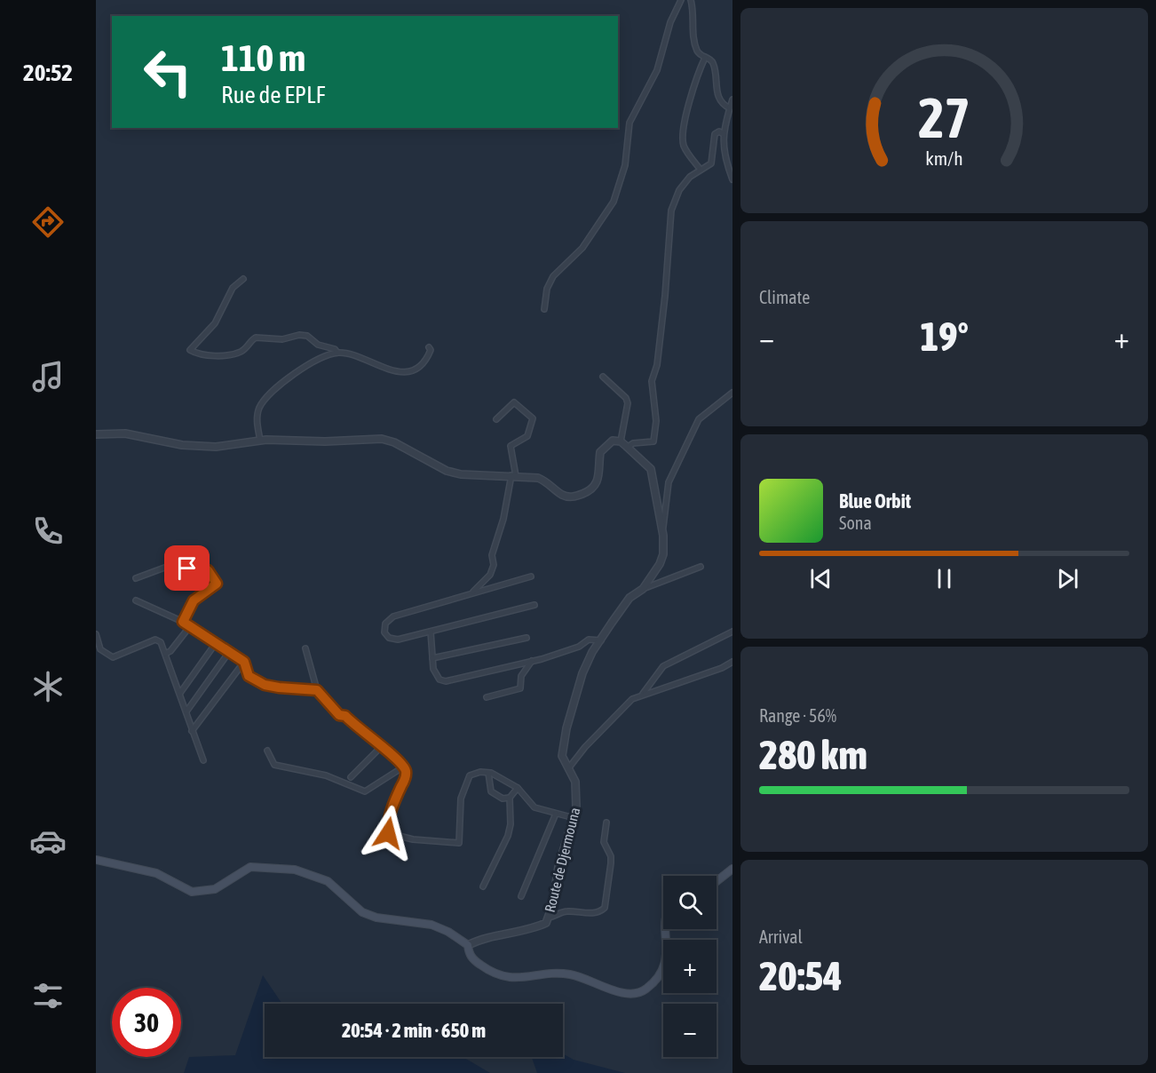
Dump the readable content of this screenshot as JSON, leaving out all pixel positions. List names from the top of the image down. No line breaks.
{"streets":{"street":["Route de Djermouna"]},"page":{"tabs":"20:52","turn":["110 m","Rue de EPLF"],"tile":["Climate",["Range · 56%","280 km"],["Arrival","20:54"]],"heat":["−","19°","+"],"song":["Blue Orbit","Sona"],"map_buttons":["+","−"],"limit":"30","trip":"20:54 · 2 min · 650 m","gauge":["27","km/h"]}}
